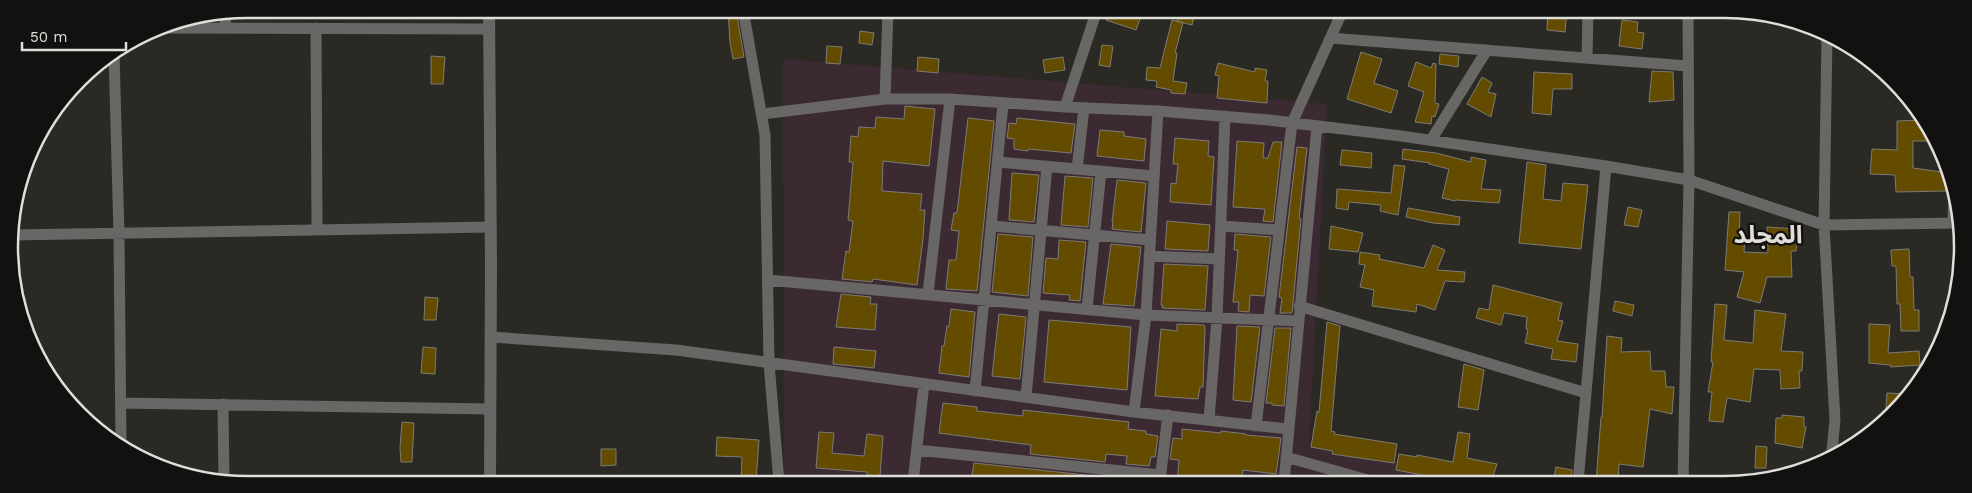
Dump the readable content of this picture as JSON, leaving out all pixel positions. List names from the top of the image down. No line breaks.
{"districts":["المجلد"],"scale_bar":"50 m"}
